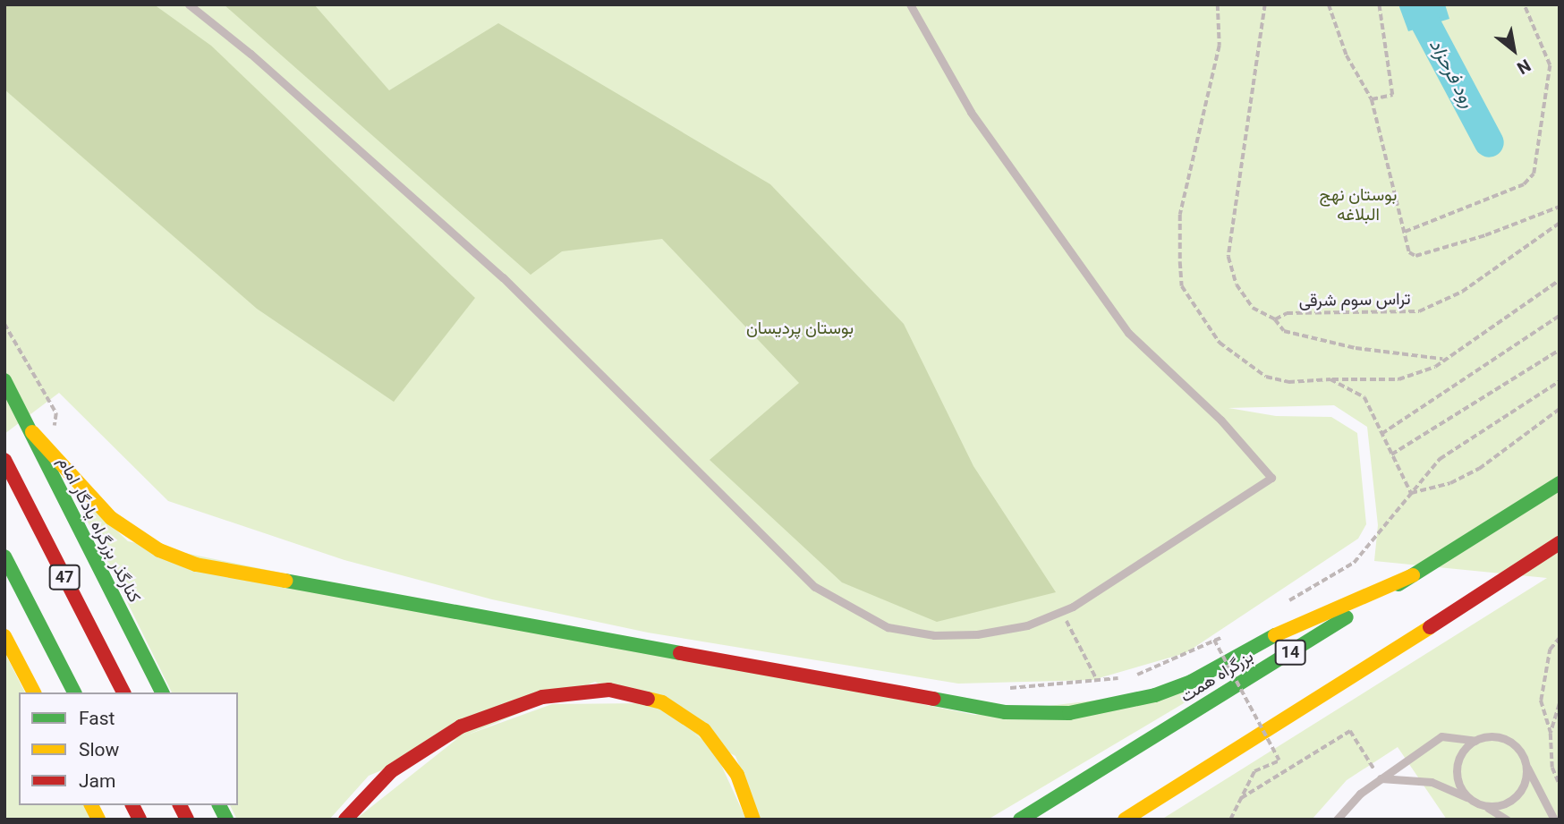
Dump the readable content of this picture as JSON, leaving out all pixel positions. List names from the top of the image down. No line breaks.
{"streets":{"main road":["کنارگذر بزرگراه یادگار امام","47","14","بزرگراه همت"],"path":["تراس سوم شرقی"]},"water":["رود فرحزاد"],"parks":["بوستان نهج البلاغه","بوستان پردیسان"],"legend":["Fast","Slow","Jam"],"north":"bottom right"}
